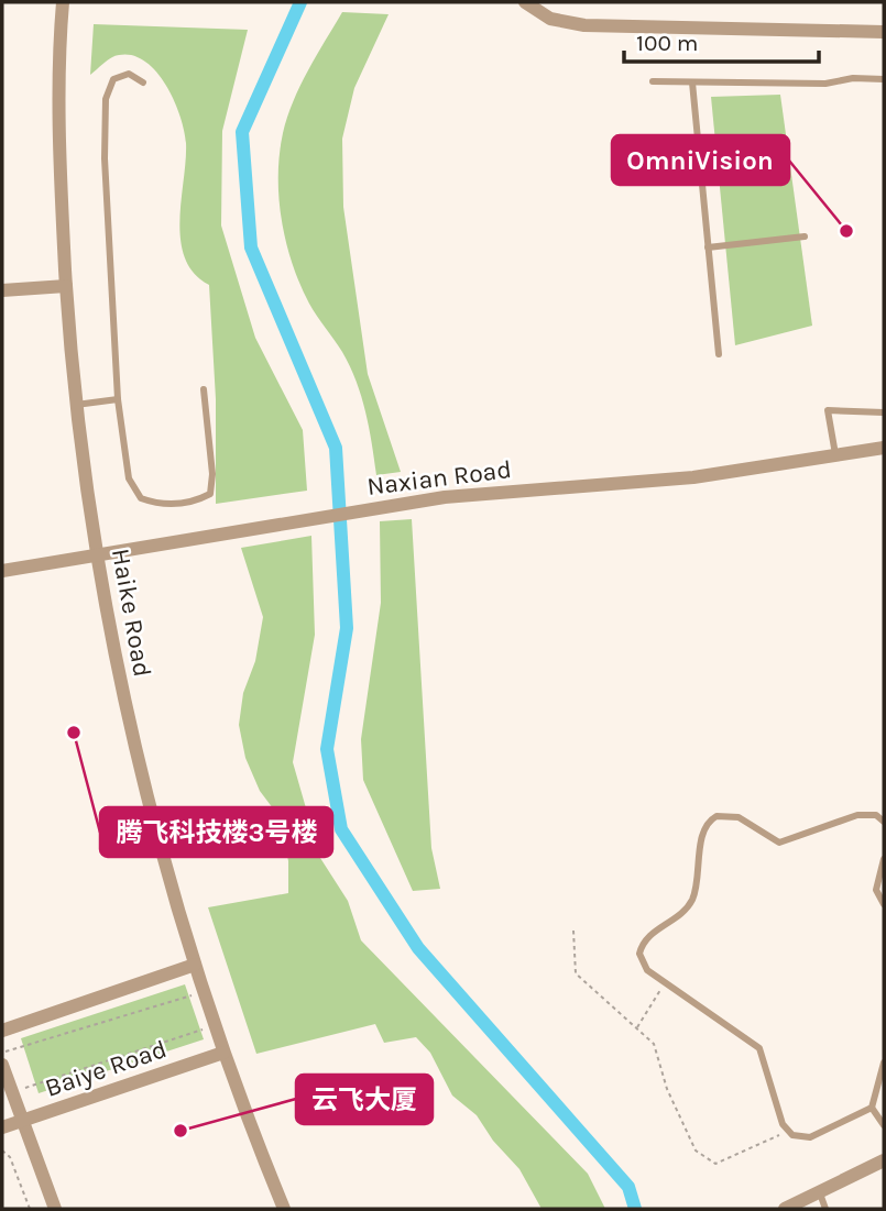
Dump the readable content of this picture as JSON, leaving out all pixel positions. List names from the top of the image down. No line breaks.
{"streets":{"street":["Naxian Road","Haike Road","Baiye Road"]},"crossings":[["Naxian Road","Haike Road"],["Haike Road","Baiye Road"]],"places":["OmniVision","腾飞科技楼3号楼","云飞大厦"],"scale_bar":"100 m"}
